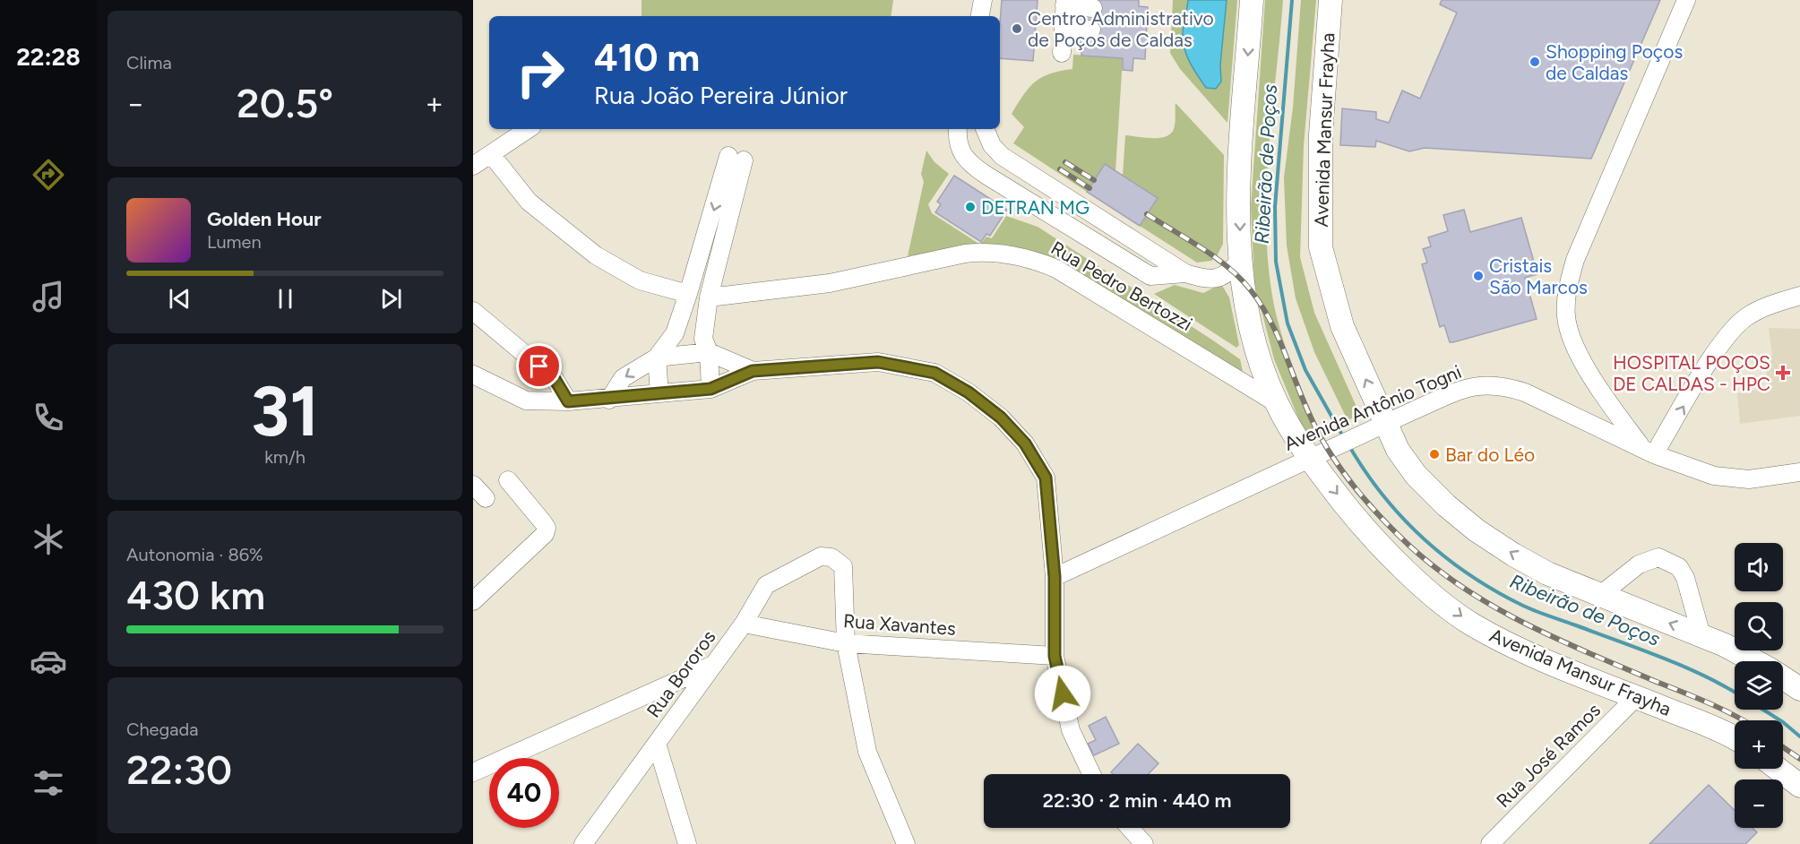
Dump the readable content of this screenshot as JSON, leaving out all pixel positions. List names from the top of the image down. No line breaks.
{"streets":{"main road":["Avenida Mansur Frayha"],"street":["Rua Pedro Bertozzi","Avenida Antônio Togni","Rua Xavantes","Rua Bororos","Rua José Ramos"]},"crossings":[["Avenida Mansur Frayha","Rua Pedro Bertozzi"],["Avenida Mansur Frayha","Avenida Antônio Togni"],["Avenida Mansur Frayha","Rua José Ramos"],["Rua Xavantes","Rua Bororos"]],"water":["Ribeirão de Poços"],"places":{"other":["Centro Administrativo de Poços de Caldas","Shopping Poços de Caldas","DETRAN MG","Cristais São Marcos","Bar do Léo"],"health":["HOSPITAL POÇOS DE CALDAS - HPC"]},"page":{"tabs":"22:28","tile":["Clima",["31","km/h"],["Autonomia · 86%","430 km"],["Chegada","22:30"]],"turn":["410 m","Rua João Pereira Júnior"],"heat":["−","20.5°","+"],"song":["Golden Hour","Lumen"],"map_buttons":["+","−"],"limit":"40","trip":"22:30 · 2 min · 440 m"}}
